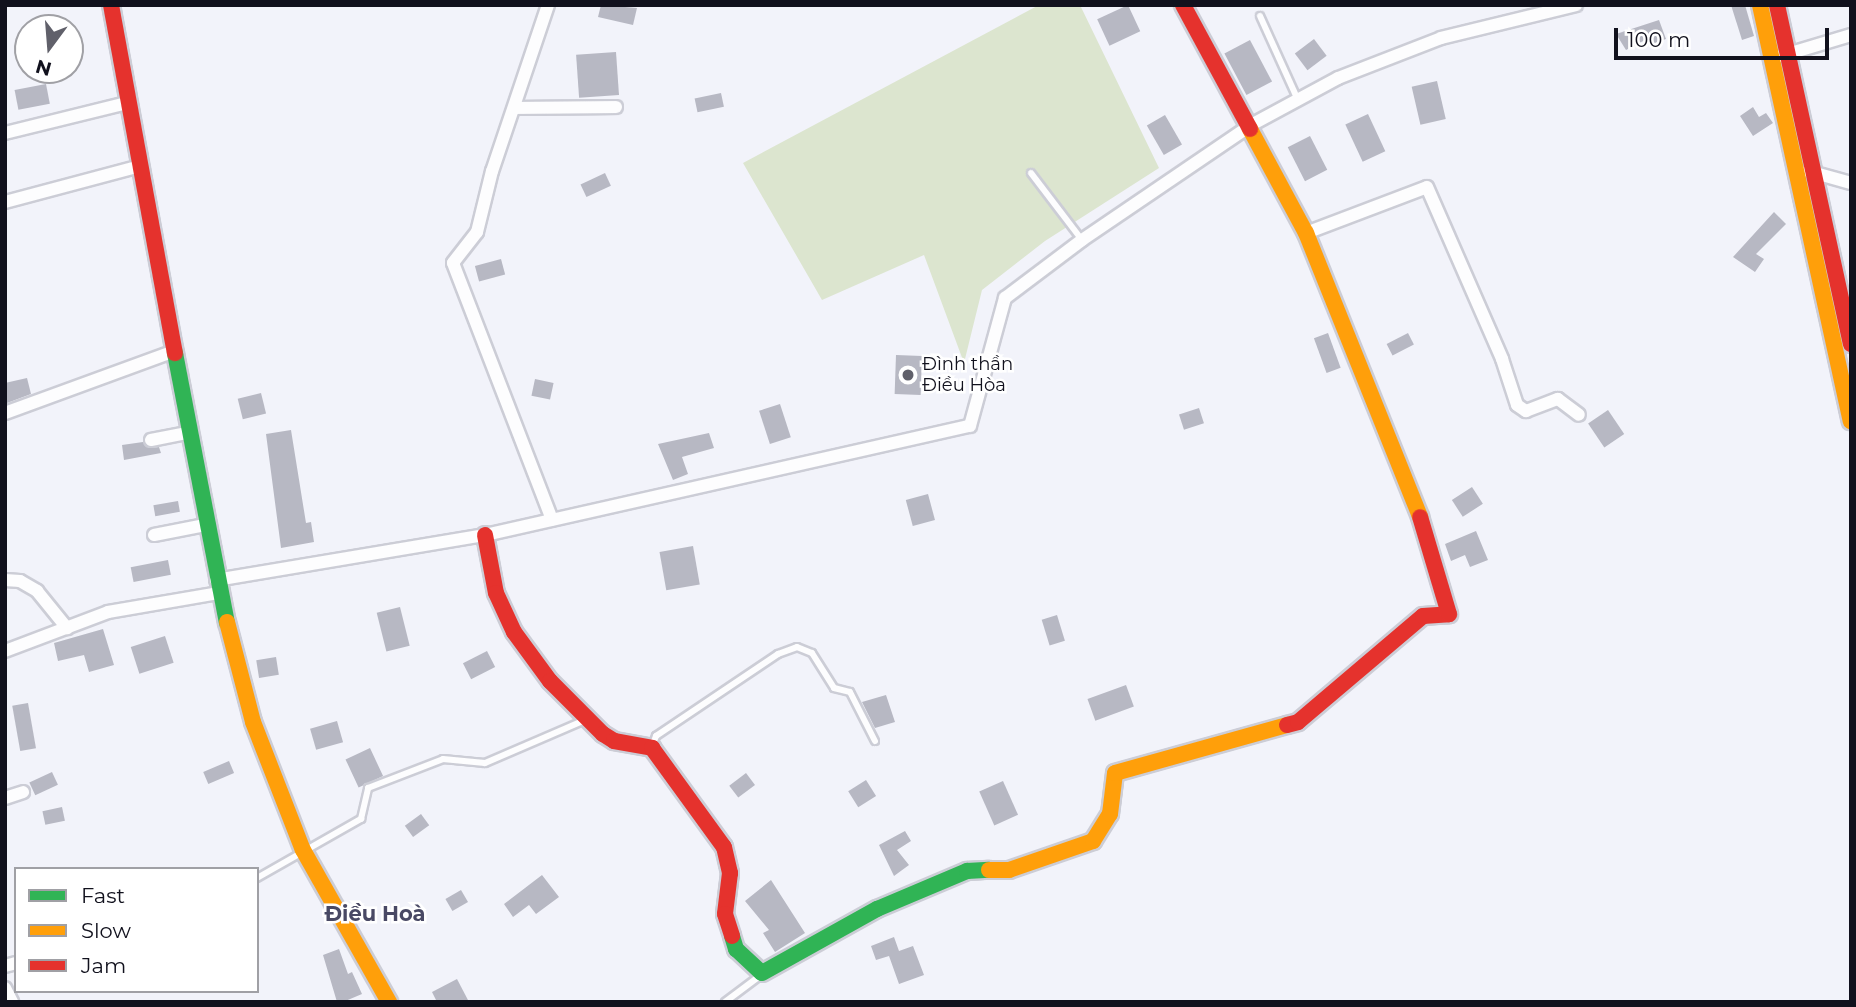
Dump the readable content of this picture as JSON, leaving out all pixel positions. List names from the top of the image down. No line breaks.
{"districts":["Điều Hoà"],"places":["Đình thần Điều Hòa"],"legend":["Fast","Slow","Jam"],"scale_bar":"100 m","north":"bottom"}
